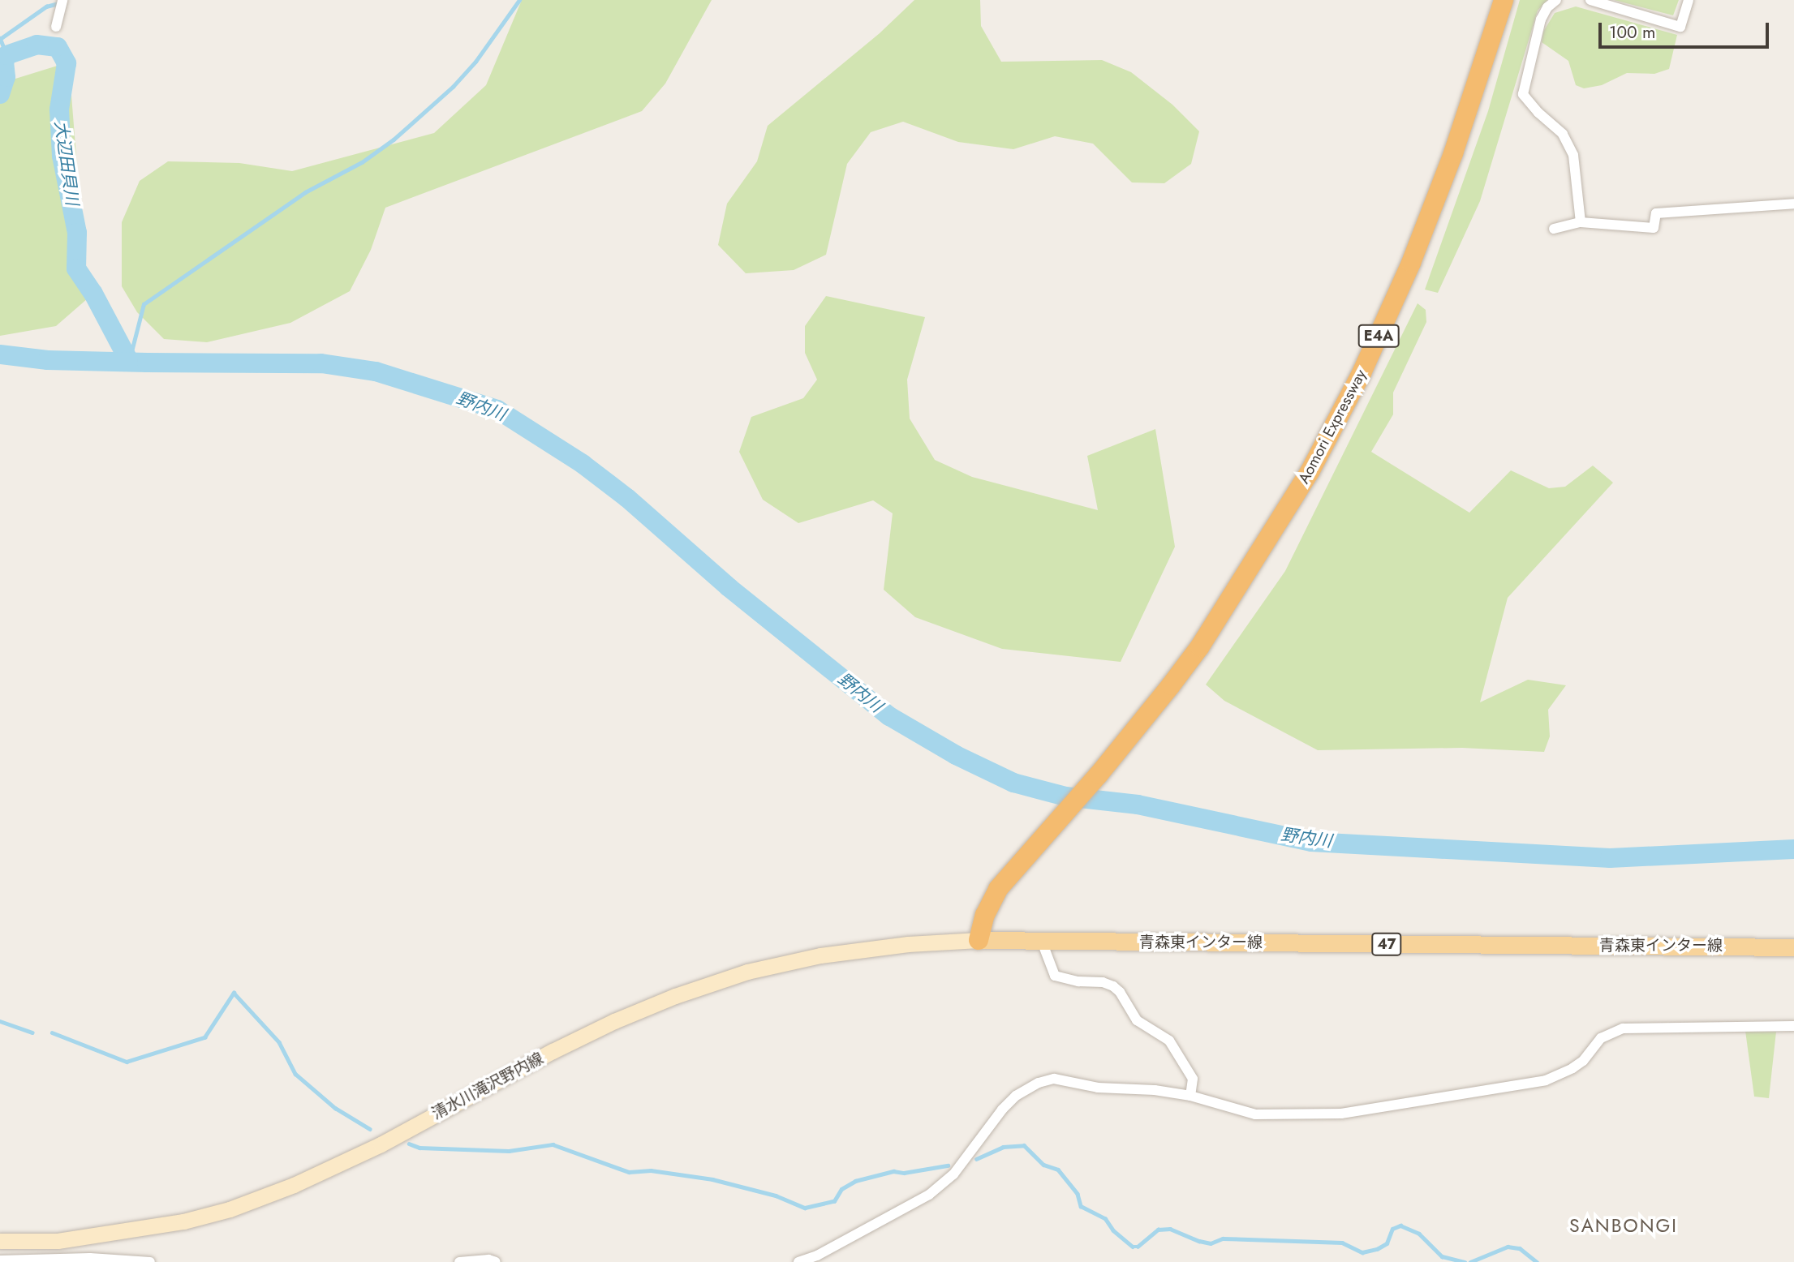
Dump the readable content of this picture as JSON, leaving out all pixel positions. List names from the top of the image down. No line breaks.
{"streets":{"highway":["E4A","Aomori Expressway"],"main road":["青森東インター線","47","清水川滝沢野内線"]},"crossings":[["Aomori Expressway","青森東インター線"],["Aomori Expressway","清水川滝沢野内線"],["青森東インター線","清水川滝沢野内線"]],"districts":["SANBONGI"],"water":["大辺田貝川","野内川"],"scale_bar":"100 m"}
